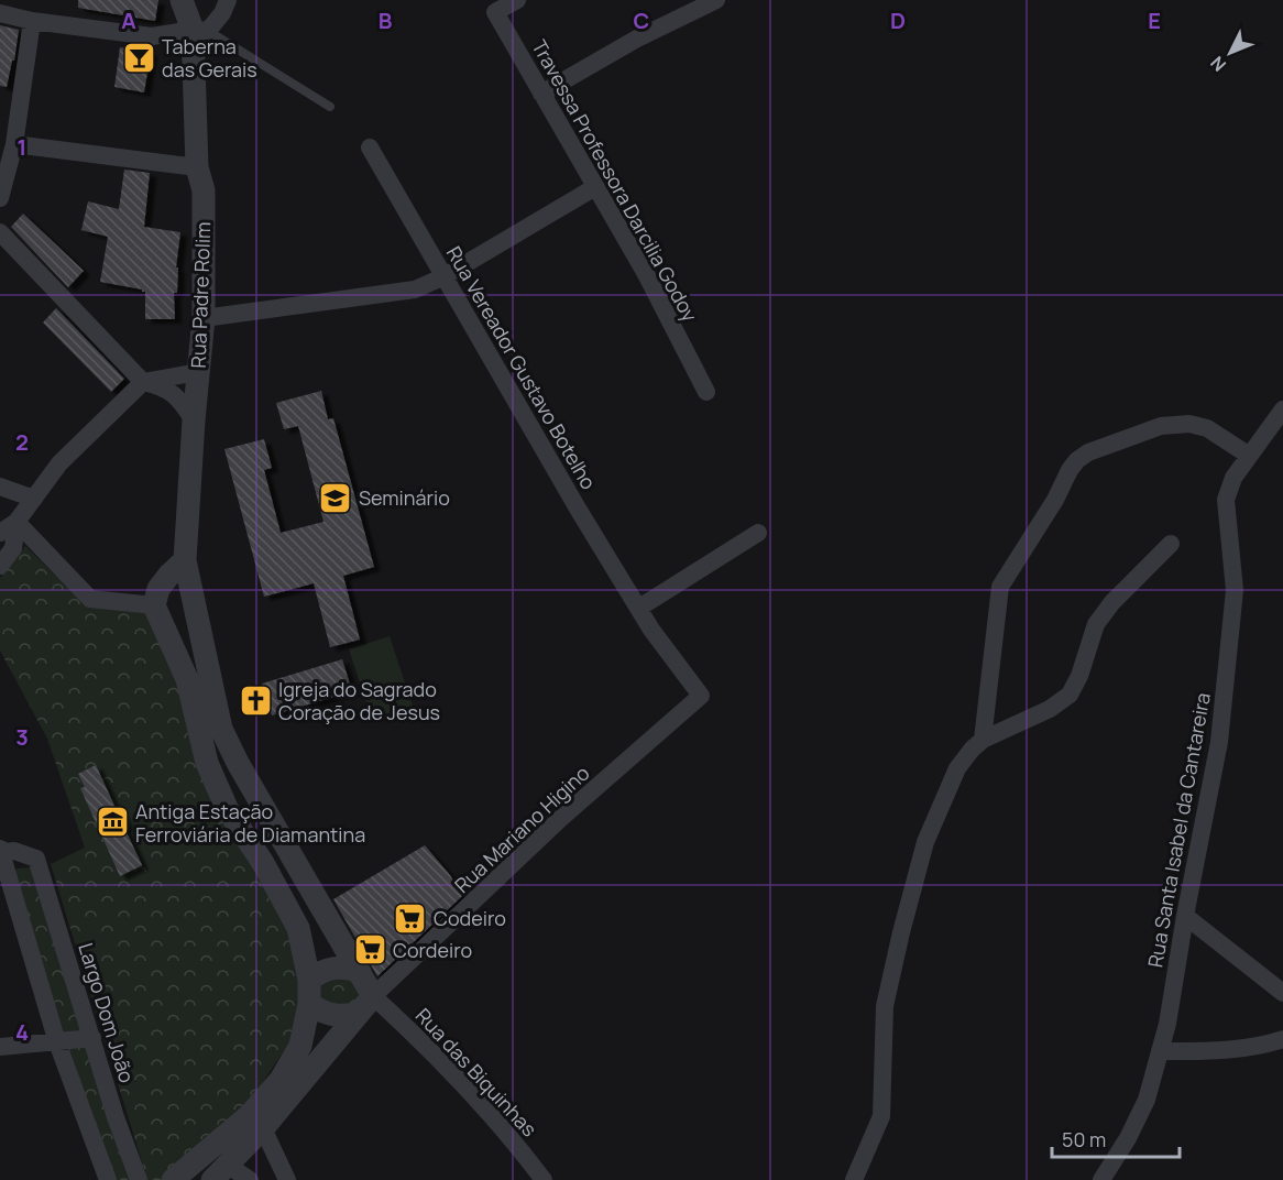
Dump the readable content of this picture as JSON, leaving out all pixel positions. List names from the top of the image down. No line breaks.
{"streets":{"street":["Travessa Professora Darcilia Godoy","Rua Padre Rolim","Rua Vereador Gustavo Botelho","Rua Mariano Higino","Rua Santa Isabel da Cantareira","Largo Dom João","Rua das Biquinhas"]},"crossings":[["Rua Padre Rolim","Rua Mariano Higino"],["Rua Padre Rolim","Rua das Biquinhas"],["Rua Vereador Gustavo Botelho","Rua Mariano Higino"],["Rua Mariano Higino","Rua das Biquinhas"]],"places":{"bar":["Taberna das Gerais"],"school or university":["Seminário"],"church":["Igreja do Sagrado Coração de Jesus"],"museum":["Antiga Estação Ferroviária de Diamantina"],"supermarket":["Codeiro","Cordeiro"]},"scale_bar":"50 m","north":"bottom left","grid":{"columns":["A","B","C","D","E"],"rows":["1","2","3","4"]}}
